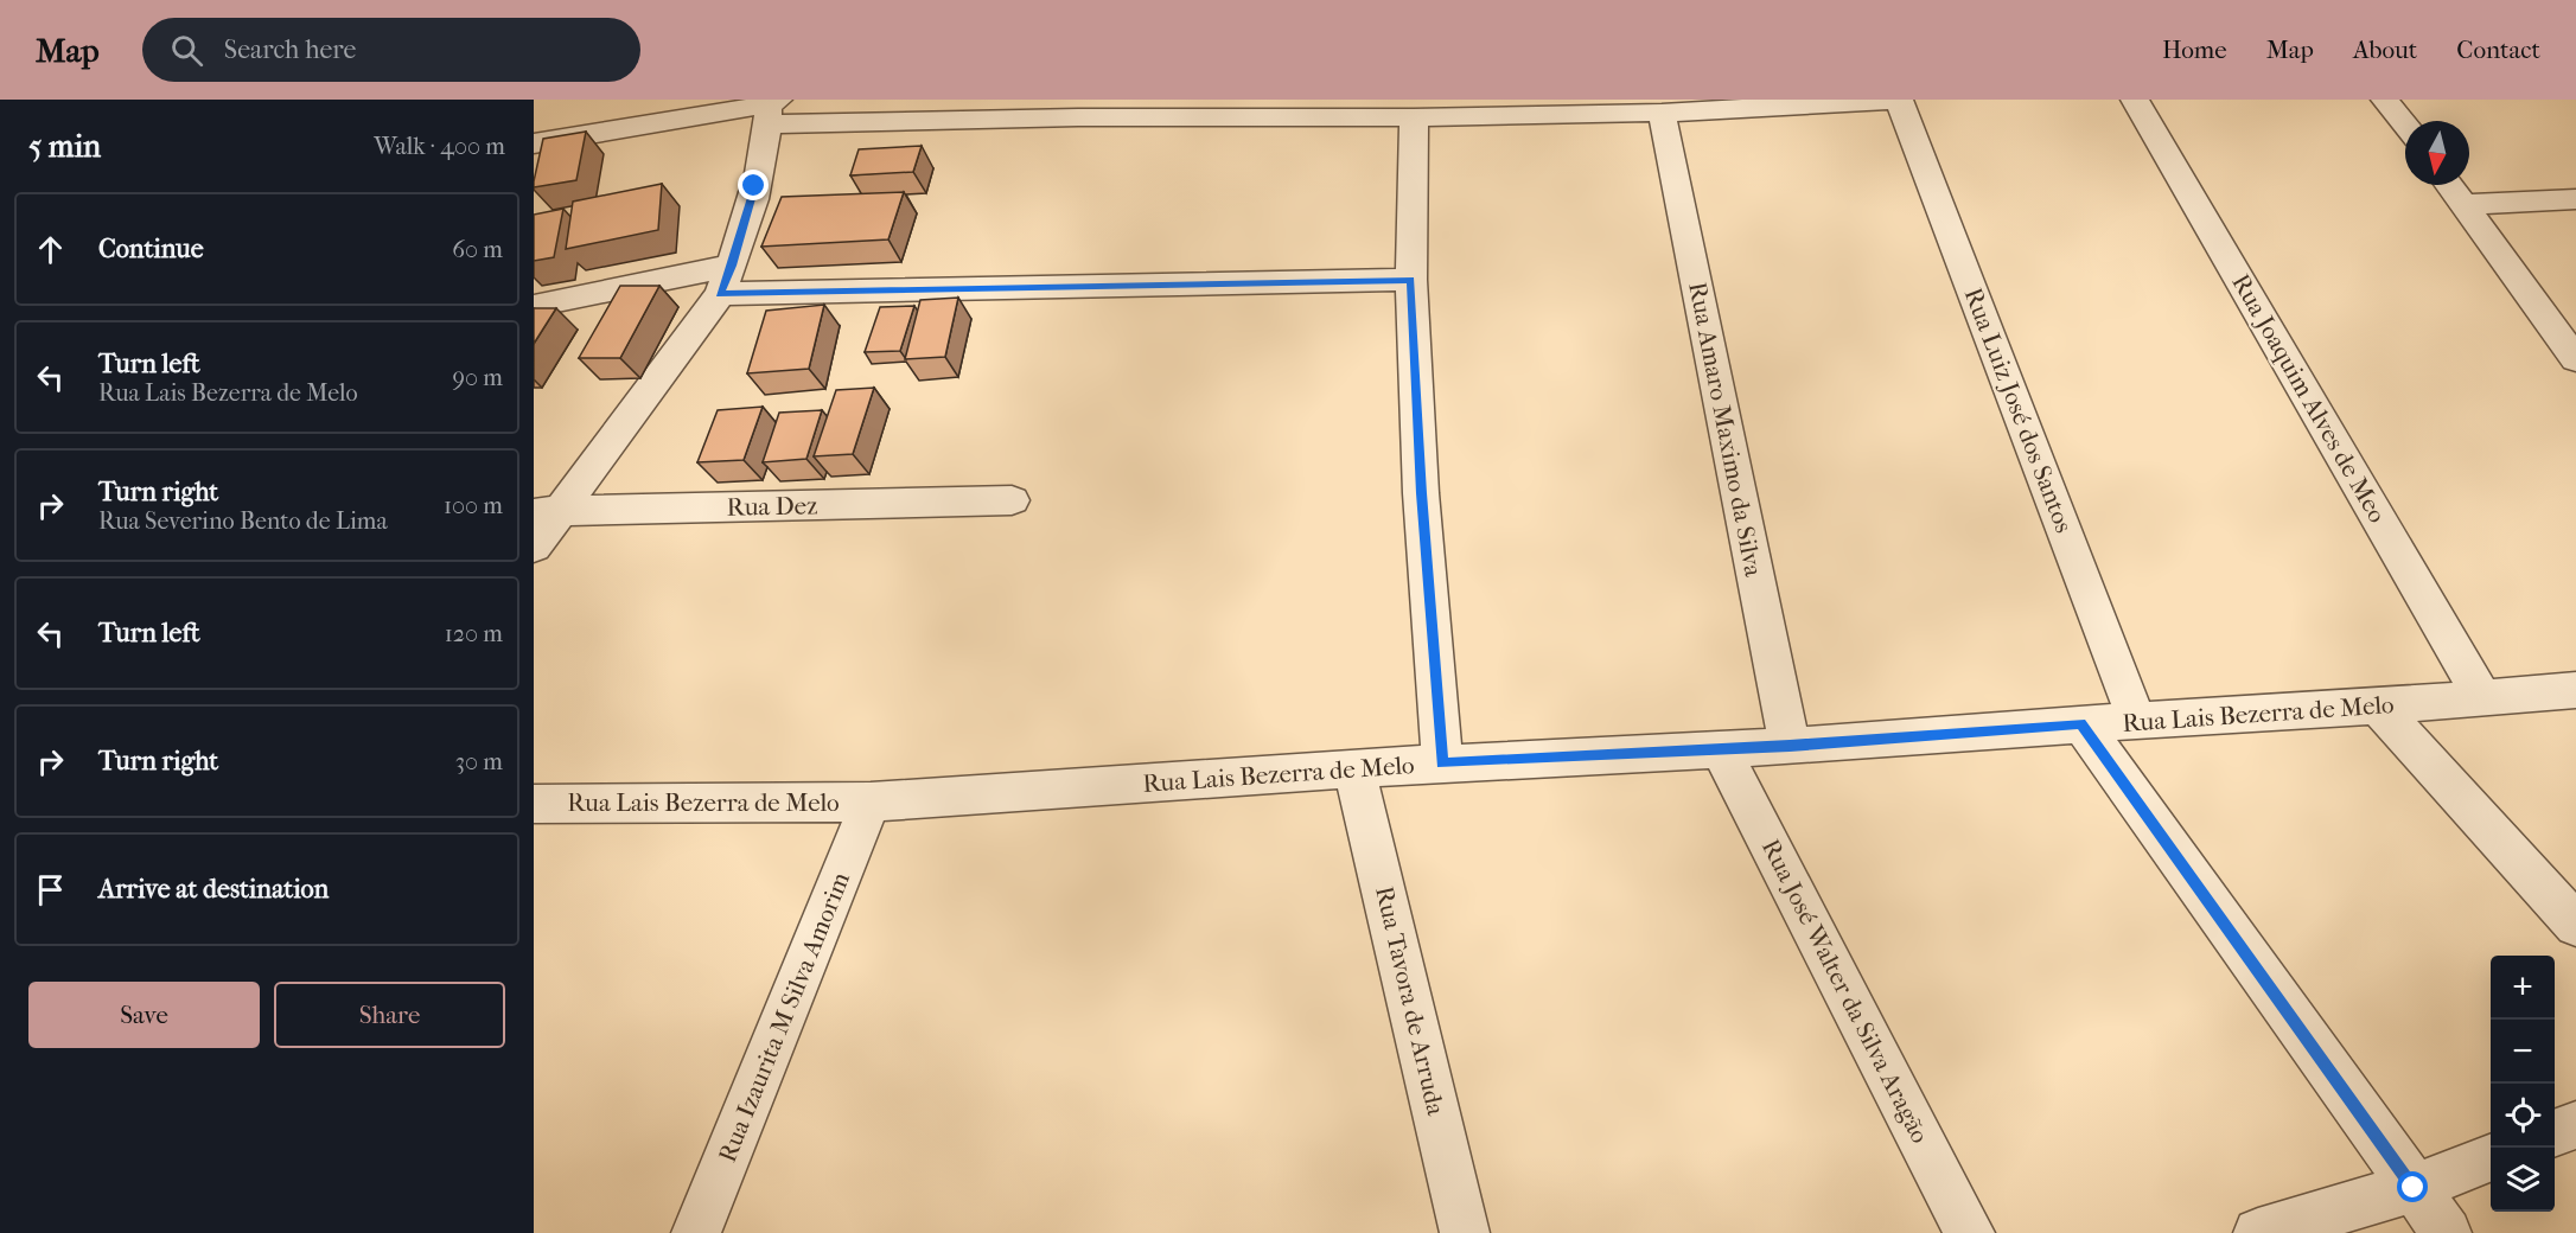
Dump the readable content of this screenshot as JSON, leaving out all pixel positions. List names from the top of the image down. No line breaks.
{"streets":{"street":["Rua Joaquim Alves de Meo","Rua Luiz José dos Santos","Rua Amaro Maximo da Silva","Rua Dez","Rua Lais Bezerra de Melo","Rua José Walter da Silva Aragão","Rua Tavora de Arruda","Rua Izaurita M Silva Amorim"]},"crossings":[["Rua Joaquim Alves de Meo","Rua Lais Bezerra de Melo"],["Rua Luiz José dos Santos","Rua Lais Bezerra de Melo"],["Rua Amaro Maximo da Silva","Rua Lais Bezerra de Melo"],["Rua Lais Bezerra de Melo","Rua José Walter da Silva Aragão"],["Rua Lais Bezerra de Melo","Rua Tavora de Arruda"],["Rua Lais Bezerra de Melo","Rua Izaurita M Silva Amorim"]],"north":"bottom","page":{"header":"Map","search":"Search here","nav":["Home","Map","About","Contact"],"heading":["5 min","Walk · 400 m"],"list":[["Continue","60 m"],["Turn left","Rua Lais Bezerra de Melo","90 m"],["Turn right","Rua Severino Bento de Lima","100 m"],["Turn left","120 m"],["Turn right","30 m"],"Arrive at destination"],"map_buttons":["+","−"],"buttons":["Save","Share"]}}
